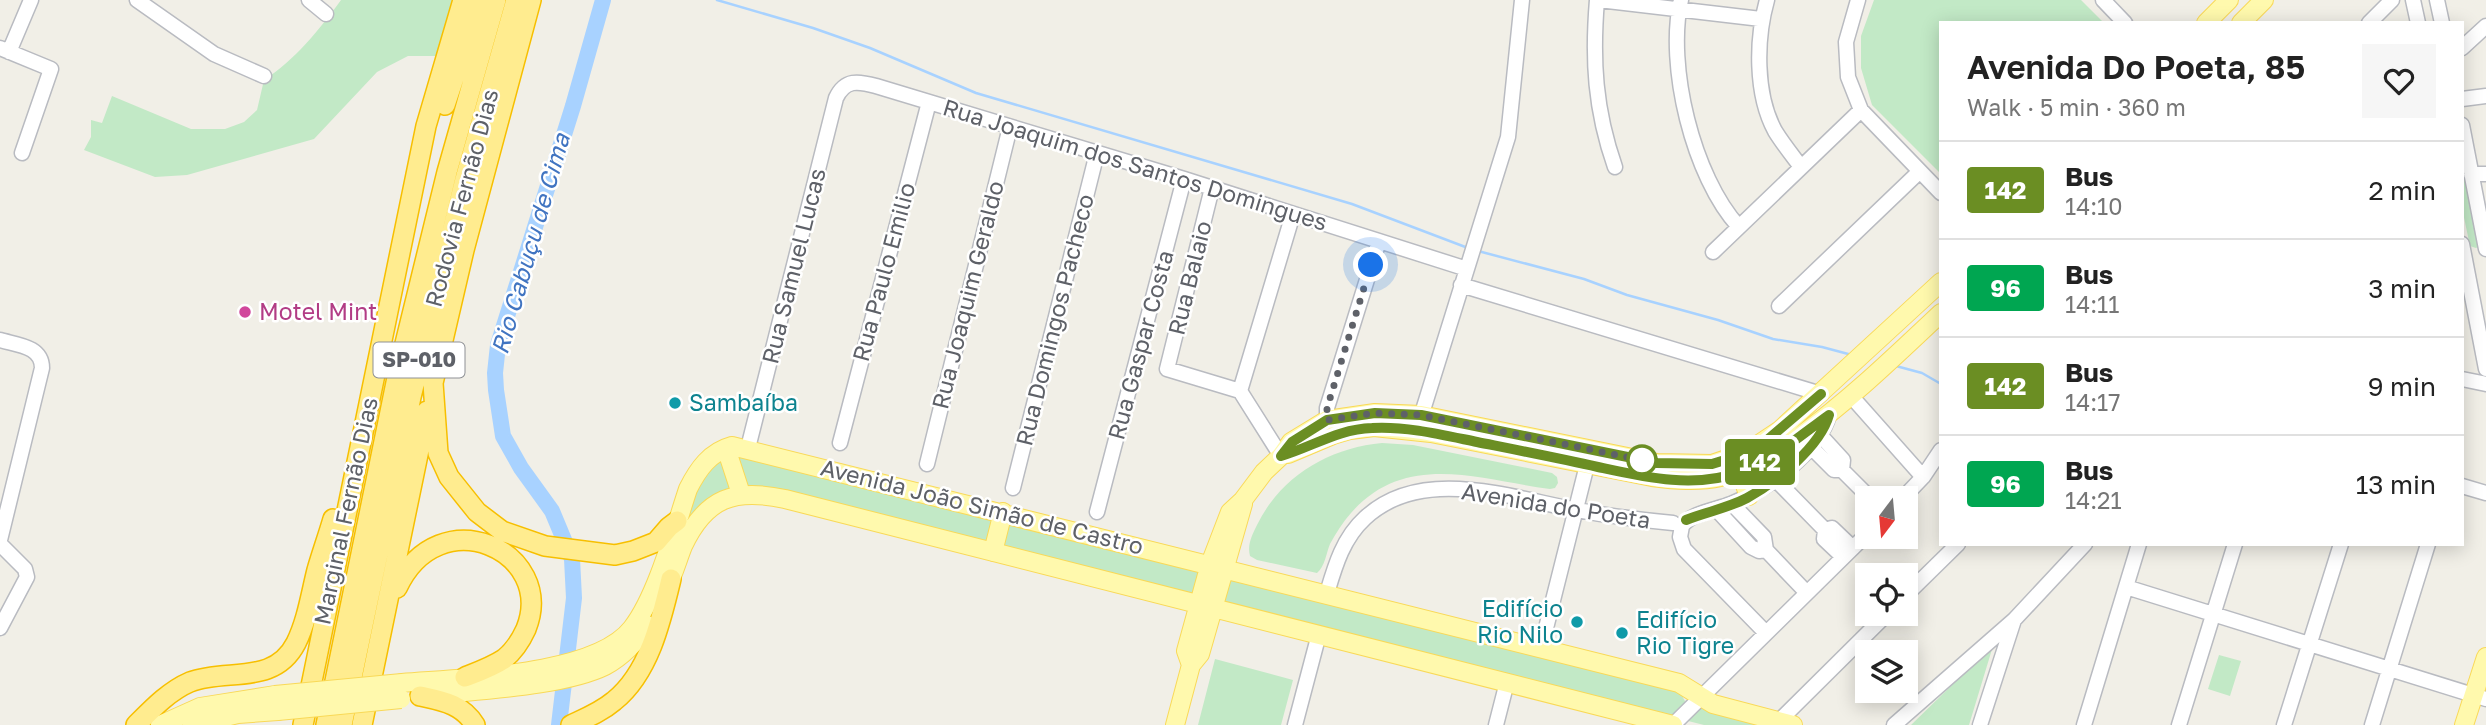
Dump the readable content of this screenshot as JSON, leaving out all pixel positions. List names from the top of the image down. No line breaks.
{"streets":{"highway":["Rodovia Fernão Dias","SP-010","Marginal Fernão Dias"],"main road":["Avenida do Poeta","Avenida João Simão de Castro"],"street":["Rua Joaquim dos Santos Domingues","Rua Samuel Lucas","Rua Paulo Emilio","Rua Balaio","Rua Joaquim Geraldo","Rua Domingos Pacheco","Rua Gaspar Costa"]},"crossings":[["Rua Joaquim dos Santos Domingues","Rua Samuel Lucas"],["Rua Joaquim dos Santos Domingues","Rua Paulo Emilio"],["Rua Joaquim dos Santos Domingues","Rua Balaio"],["Rua Joaquim dos Santos Domingues","Rua Joaquim Geraldo"],["Rua Joaquim dos Santos Domingues","Rua Domingos Pacheco"],["Rua Joaquim dos Santos Domingues","Rua Gaspar Costa"],["Rua Samuel Lucas","Avenida João Simão de Castro"],["Avenida do Poeta","Avenida João Simão de Castro"]],"water":["Rio Cabuçu de Cima"],"places":["Motel Mint","Sambaíba","Edifício Rio Nilo","Edifício Rio Tigre"],"lines":["bus line 142"],"north":"bottom","page":{"on_map":"142","heading":["Avenida Do Poeta, 85","Walk · 5 min · 360 m"],"list":[{"mark":"142","name":"Bus","note":"14:10","value":"2 min"},{"mark":"96","name":"Bus","note":"14:11","value":"3 min"},{"mark":"142","name":"Bus","note":"14:17","value":"9 min"},{"mark":"96","name":"Bus","note":"14:21","value":"13 min"}]}}
